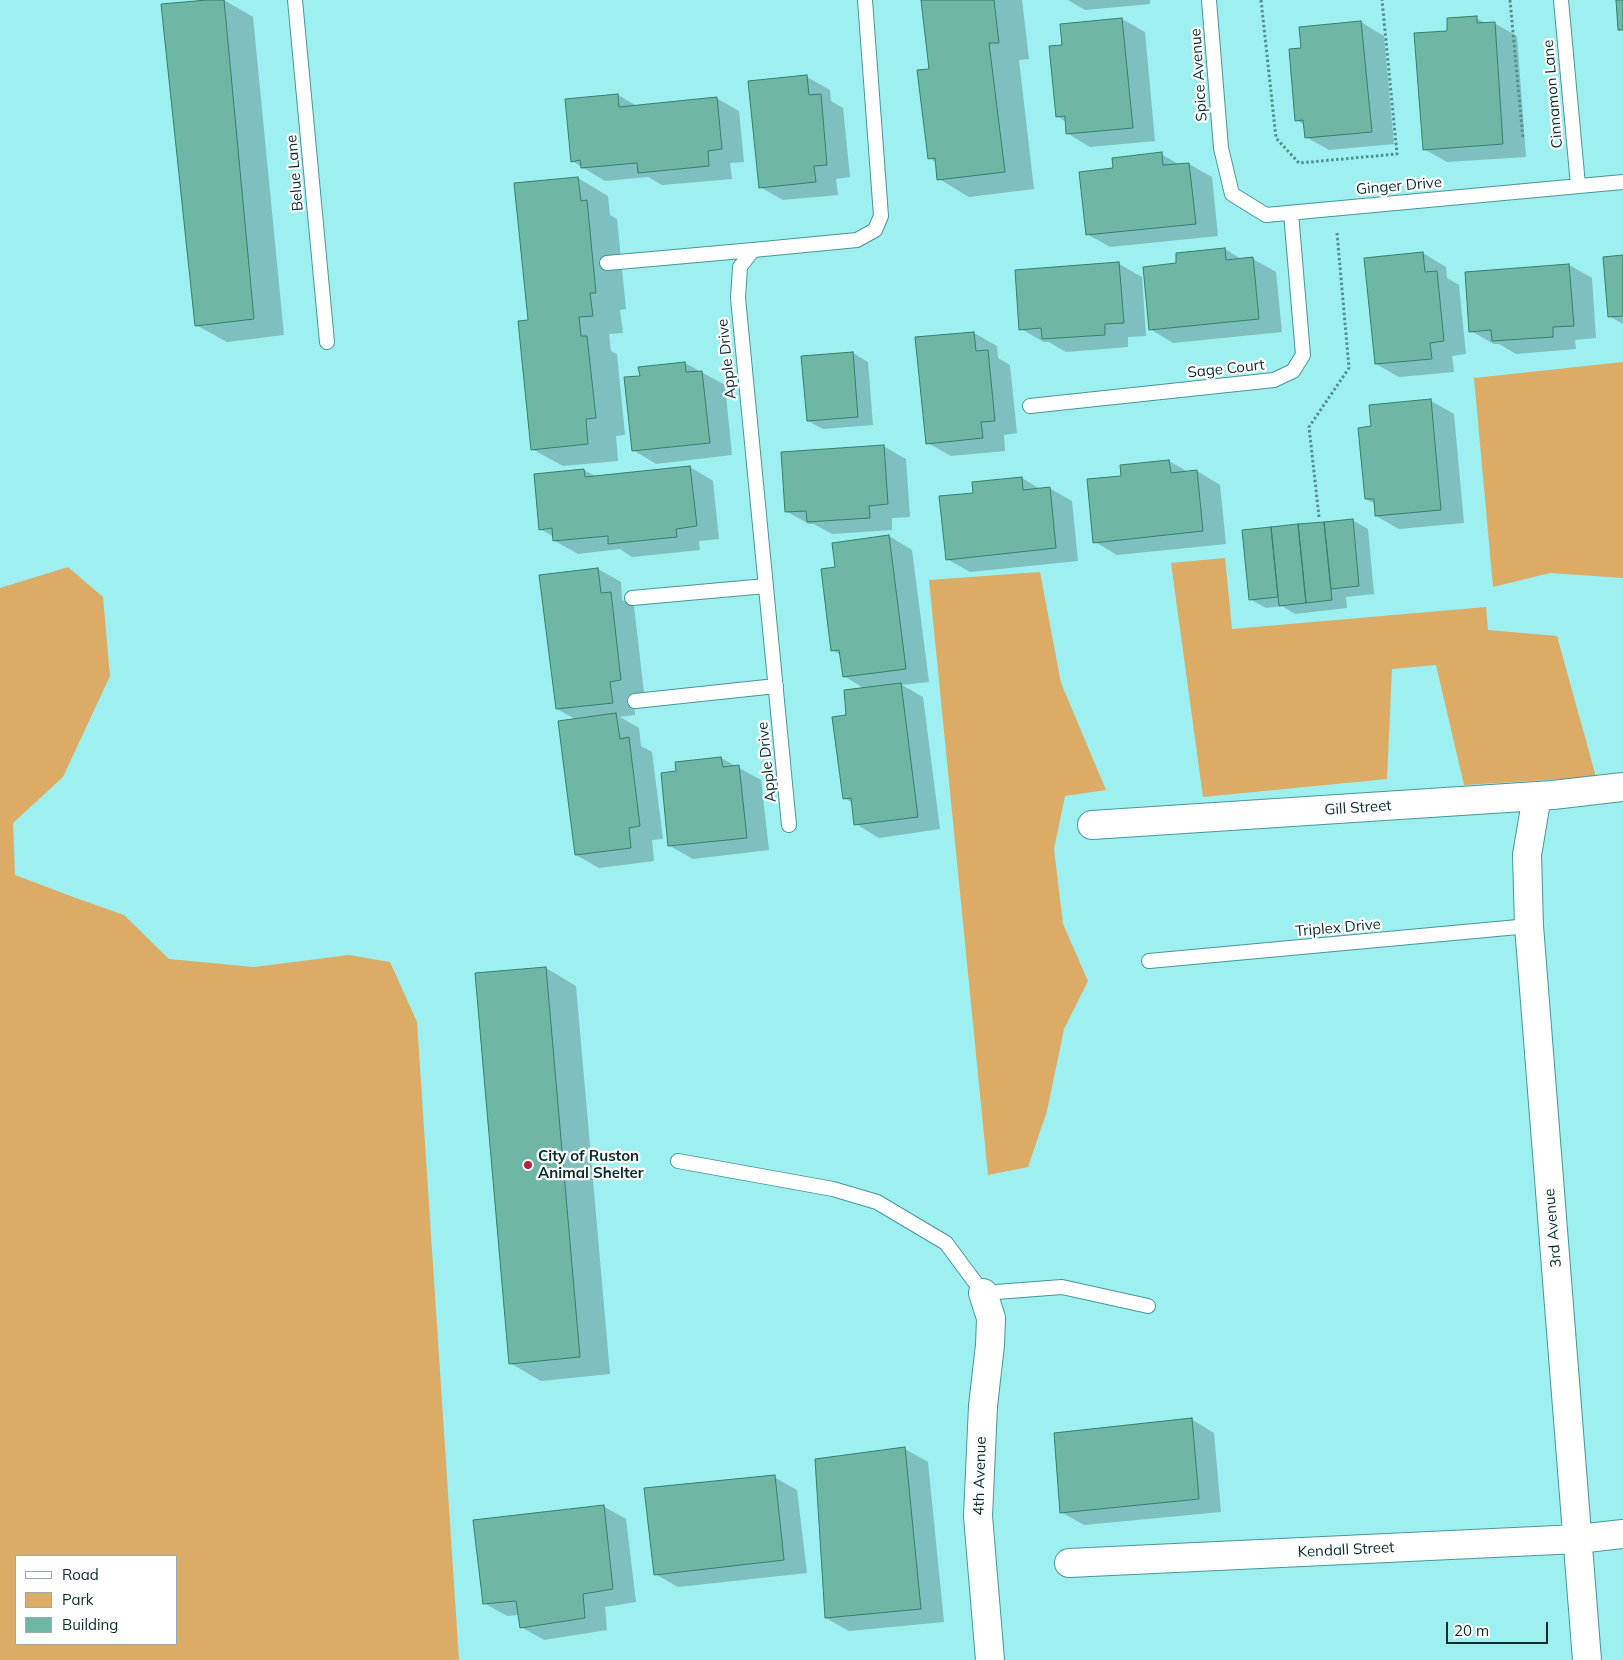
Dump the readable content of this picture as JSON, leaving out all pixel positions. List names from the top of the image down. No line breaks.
{"streets":{"street":["Gill Street","3rd Avenue","4th Avenue","Kendall Street"],"lane":["Spice Avenue","Cinnamon Lane","Belue Lane","Ginger Drive","Apple Drive","Sage Court","Triplex Drive"]},"crossings":[["Spice Avenue","Ginger Drive"],["Cinnamon Lane","Ginger Drive"],["Ginger Drive","Sage Court"],["Gill Street","3rd Avenue"],["Triplex Drive","3rd Avenue"],["3rd Avenue","Kendall Street"]],"places":["City of Ruston Animal Shelter"],"legend":["Road","Park","Building"],"scale_bar":"20 m"}
